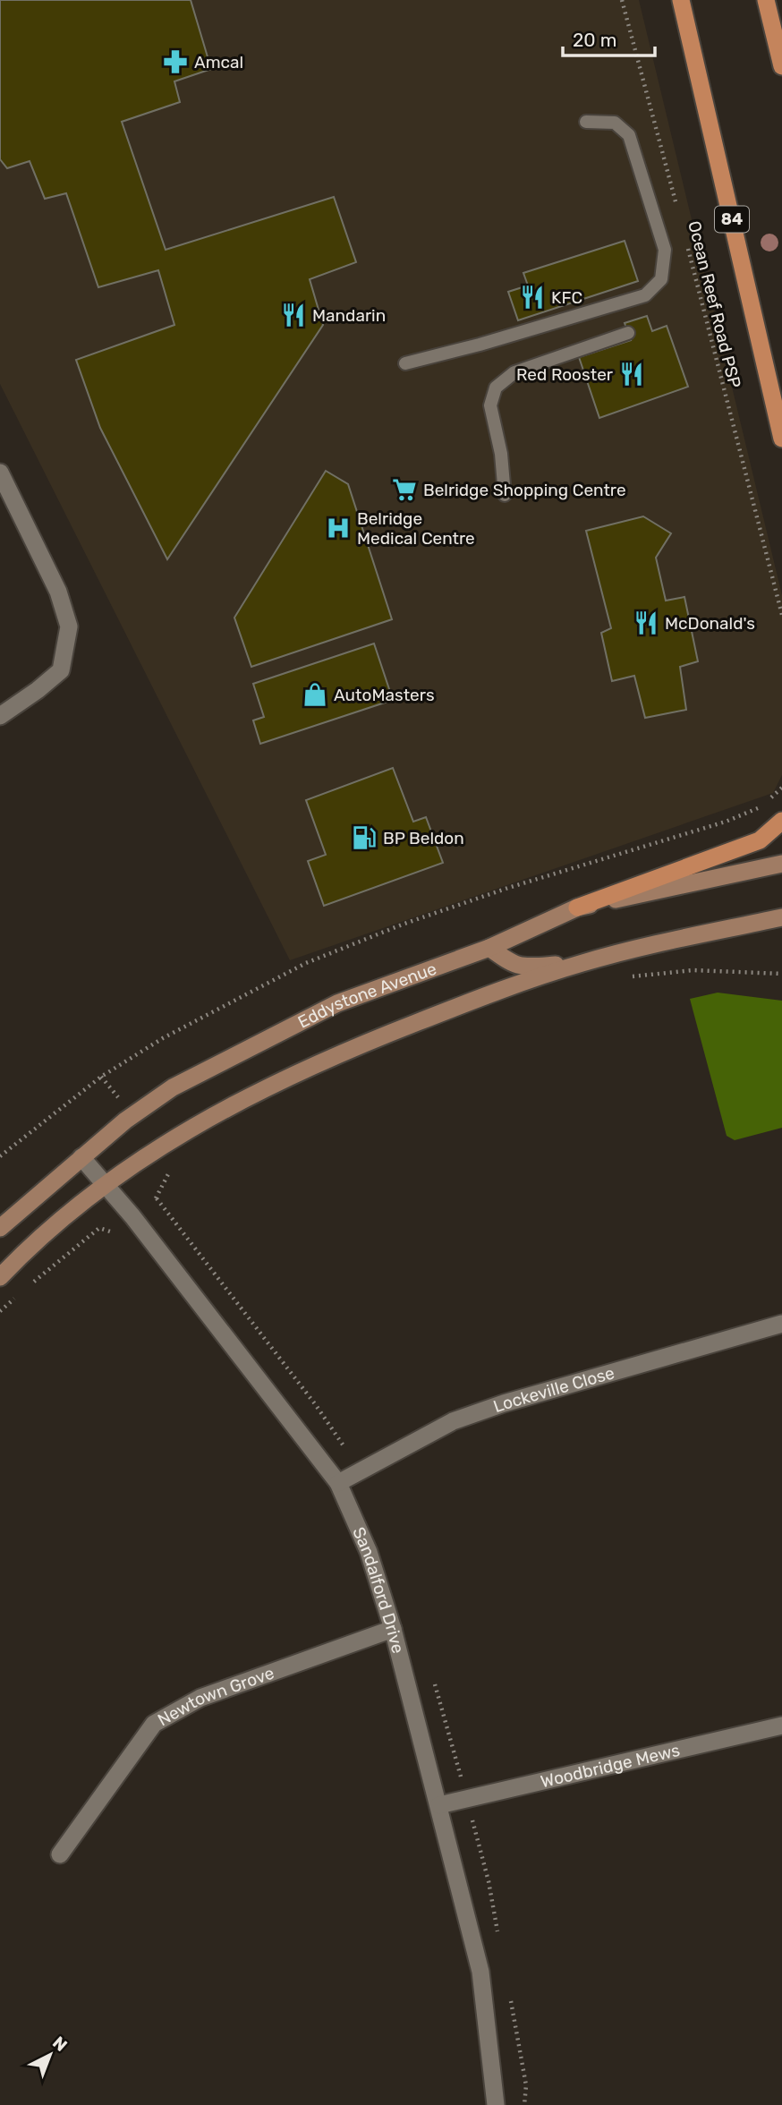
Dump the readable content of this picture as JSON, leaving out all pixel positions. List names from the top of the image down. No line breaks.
{"streets":{"main road":["84","Eddystone Avenue"],"street":["Lockeville Close","Sandalford Drive","Newtown Grove","Woodbridge Mews"],"path":["Ocean Reef Road PSP"]},"crossings":[["Eddystone Avenue","Sandalford Drive"],["Lockeville Close","Sandalford Drive"],["Sandalford Drive","Newtown Grove"],["Sandalford Drive","Woodbridge Mews"]],"places":{"pharmacy":["Amcal"],"restaurant":["KFC","Mandarin","Red Rooster","McDonald's"],"supermarket":["Belridge Shopping Centre"],"hospital":["Belridge Medical Centre"],"shop":["AutoMasters"],"fuel station":["BP Beldon"]},"scale_bar":"20 m","north":"top right"}
